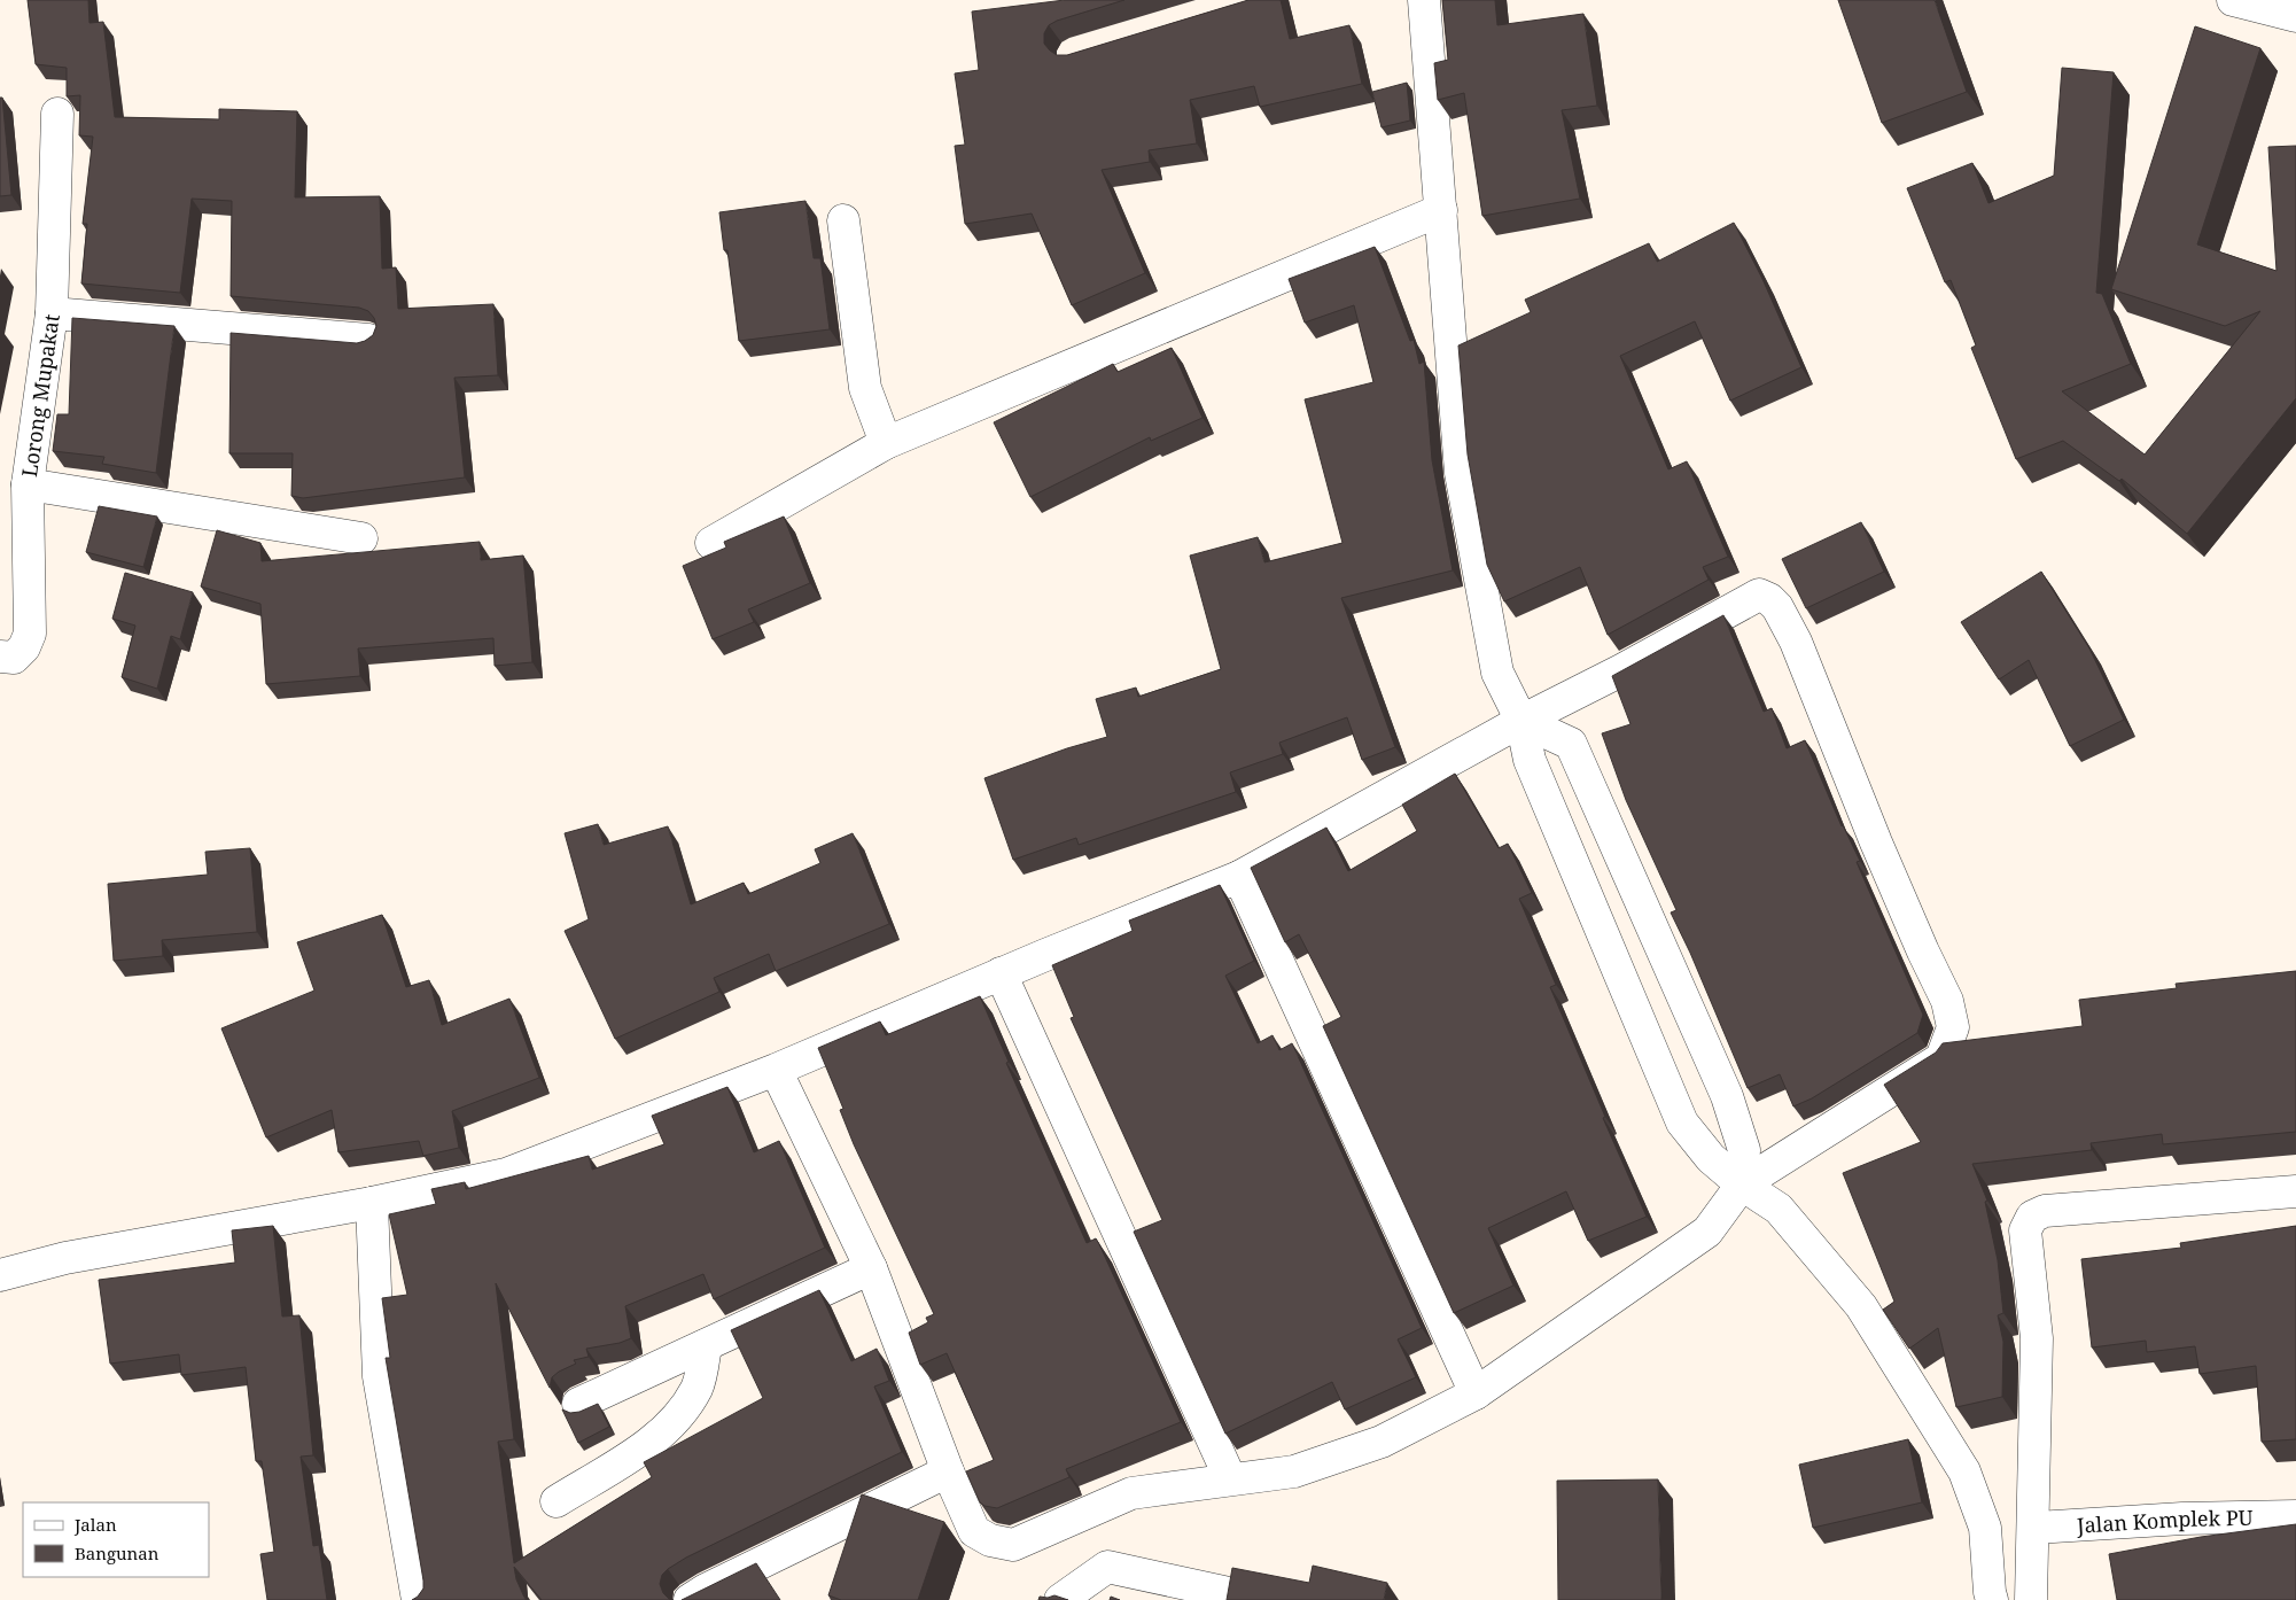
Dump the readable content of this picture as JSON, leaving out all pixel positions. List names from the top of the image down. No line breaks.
{"streets":{"street":["Lorong Mupakat","Jalan Komplek PU"]},"legend":["Jalan","Bangunan"]}
